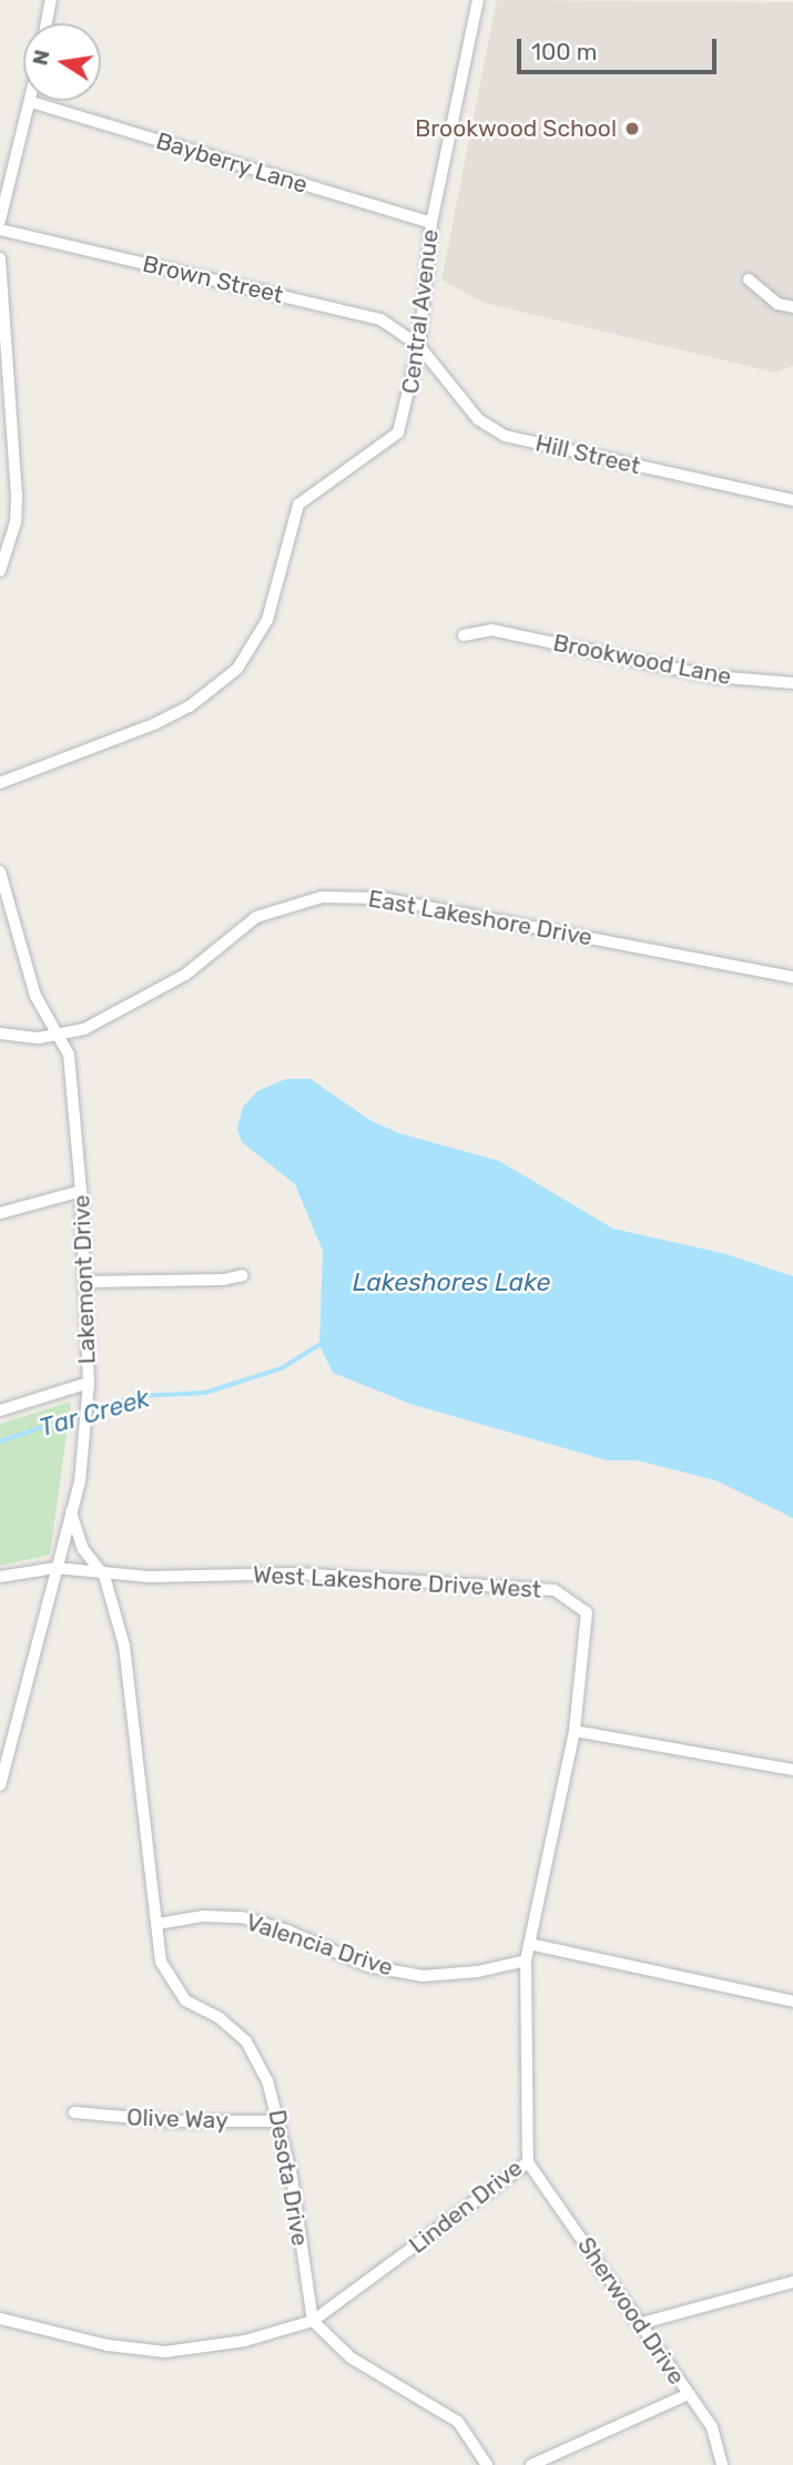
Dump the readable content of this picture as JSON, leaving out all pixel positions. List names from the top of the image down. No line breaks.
{"streets":{"street":["Bayberry Lane","Brown Street","Central Avenue","Hill Street","Brookwood Lane","East Lakeshore Drive","Lakemont Drive","West Lakeshore Drive West","Valencia Drive","Olive Way","Desota Drive","Linden Drive","Sherwood Drive"]},"crossings":[["Bayberry Lane","Central Avenue"],["Brown Street","Central Avenue"],["Brown Street","Hill Street"],["Central Avenue","Hill Street"],["East Lakeshore Drive","Lakemont Drive"],["Lakemont Drive","West Lakeshore Drive West"],["West Lakeshore Drive West","Desota Drive"],["West Lakeshore Drive West","Linden Drive"],["Valencia Drive","Desota Drive"],["Valencia Drive","Linden Drive"],["Olive Way","Desota Drive"],["Desota Drive","Linden Drive"],["Linden Drive","Sherwood Drive"]],"water":["Lakeshores Lake","Tar Creek"],"places":["Brookwood School"],"scale_bar":"100 m","north":"left"}
